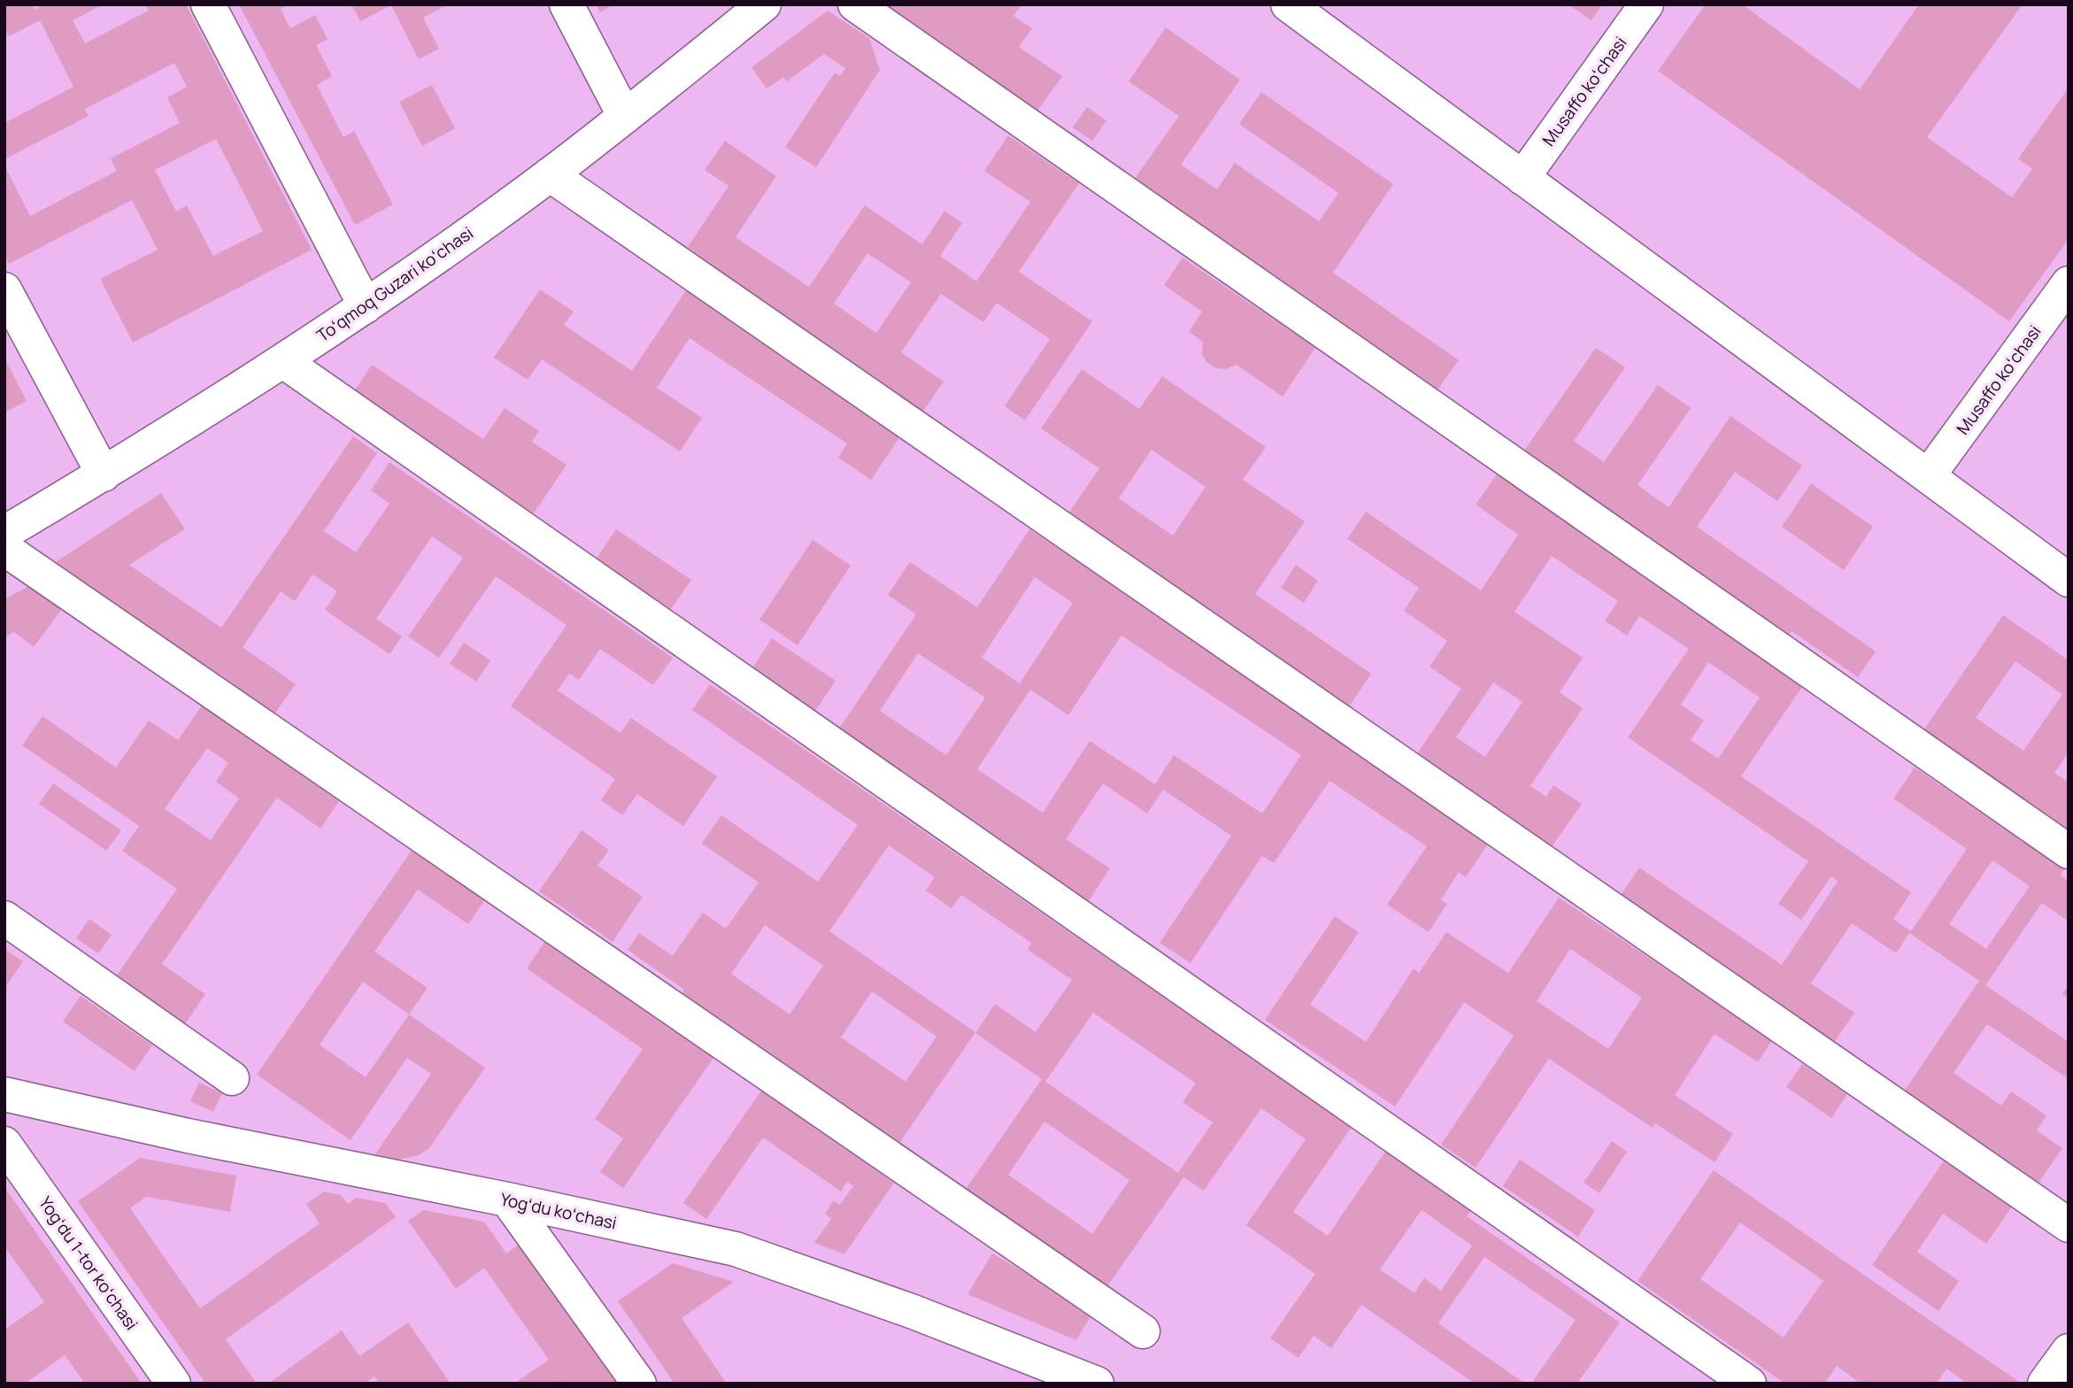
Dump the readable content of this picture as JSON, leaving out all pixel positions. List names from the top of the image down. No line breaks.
{"streets":{"street":["Musaffo koʻchasi","Toʻqmoq Guzari koʻchasi","Yogʻdu koʻchasi","Yogʻdu 1-tor koʻchasi"]}}
